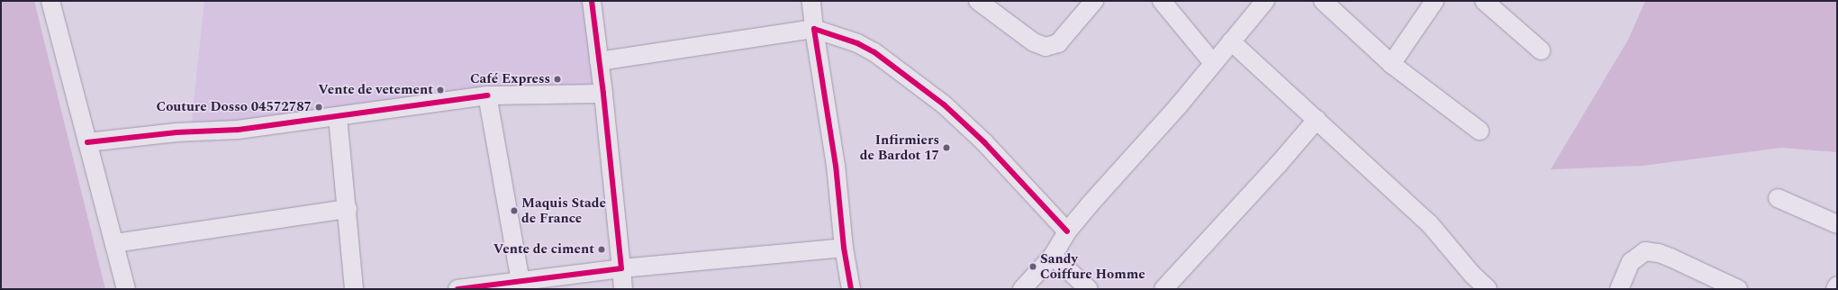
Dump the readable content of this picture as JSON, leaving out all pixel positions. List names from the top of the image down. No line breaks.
{"places":["Café Express","Vente de vetement","Couture Dosso 04572787","Infirmiers de Bardot 17","Maquis Stade de France","Vente de ciment","Sandy Coiffure Homme"]}
